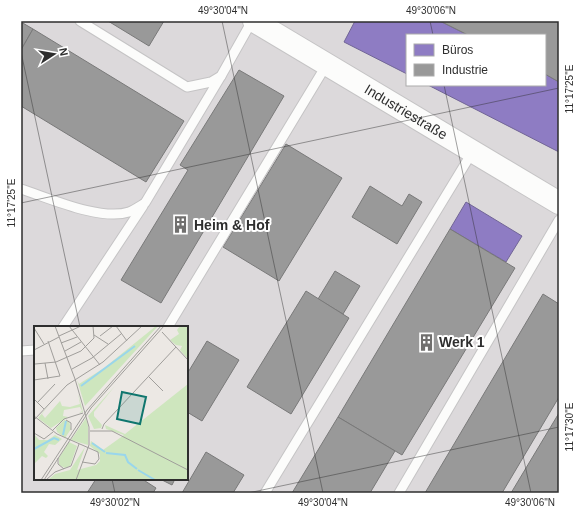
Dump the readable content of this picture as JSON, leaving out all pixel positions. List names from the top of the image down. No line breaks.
{"streets":{"street":["Industriestraße"]},"places":{"building":["Heim & Hof","Werk 1"]},"legend":["Büros","Industrie"],"north":"right","coordinates":["49°30'04\"N","49°30'06\"N","11°17'25\"E","11°17'30\"E","49°30'02\"N"]}
